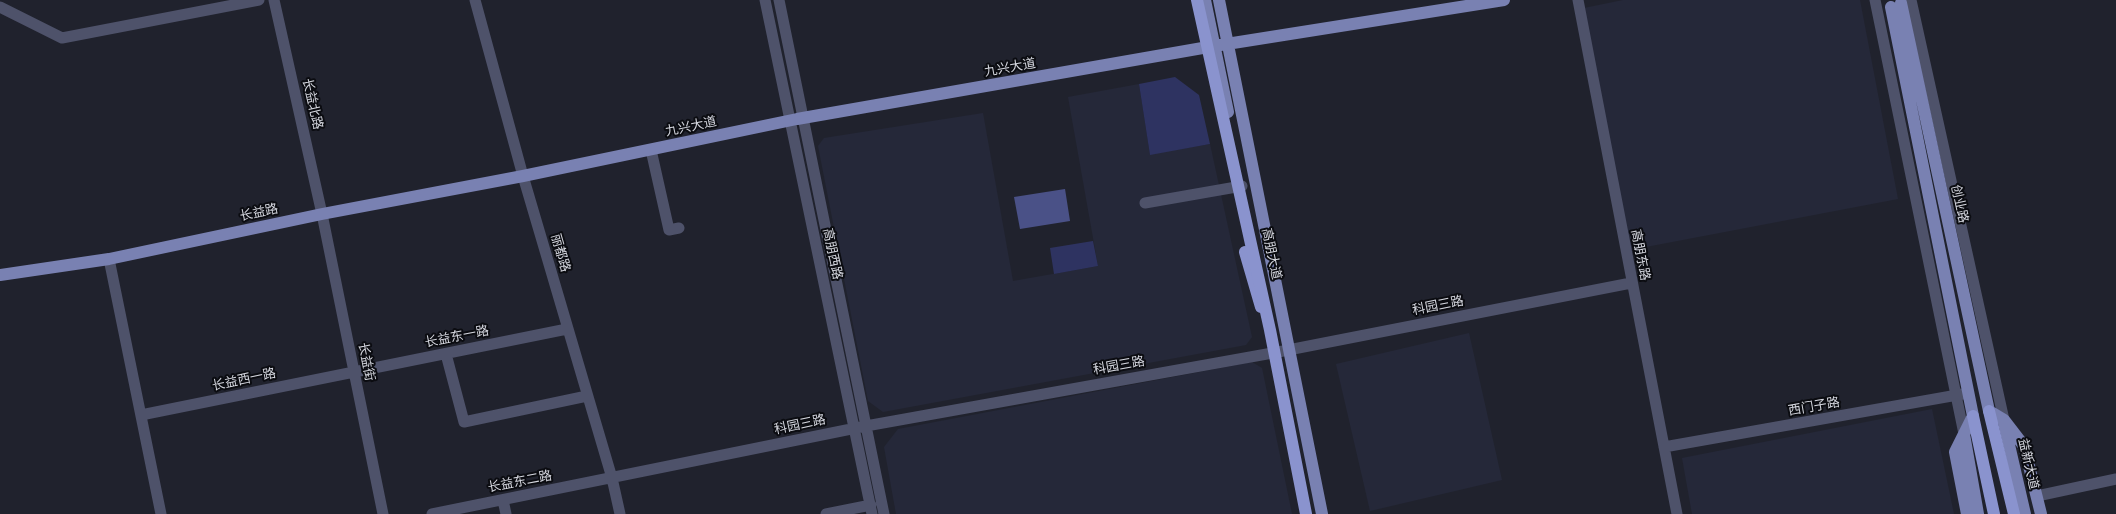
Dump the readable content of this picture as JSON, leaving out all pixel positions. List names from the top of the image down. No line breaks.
{"streets":{"main road":["九兴大道","创业路","长益路","高朋大道","益新大道"],"street":["长益北路","丽都路","高朋西路","高朋东路","科园三路","长益东一路","长益街","长益西一路","西门子路","长益东二路"]},"crossings":[["九兴大道","长益路"],["九兴大道","丽都路"],["九兴大道","高朋西路"],["九兴大道","高朋大道"],["长益北路","长益路"],["长益北路","长益街"],["长益路","丽都路"],["长益路","长益街"],["丽都路","科园三路"],["丽都路","长益东一路"],["丽都路","长益东二路"],["高朋西路","科园三路"],["高朋大道","科园三路"],["高朋东路","科园三路"],["高朋东路","西门子路"],["科园三路","长益东二路"],["长益东一路","长益街"],["长益东一路","长益西一路"],["长益街","长益西一路"]]}
